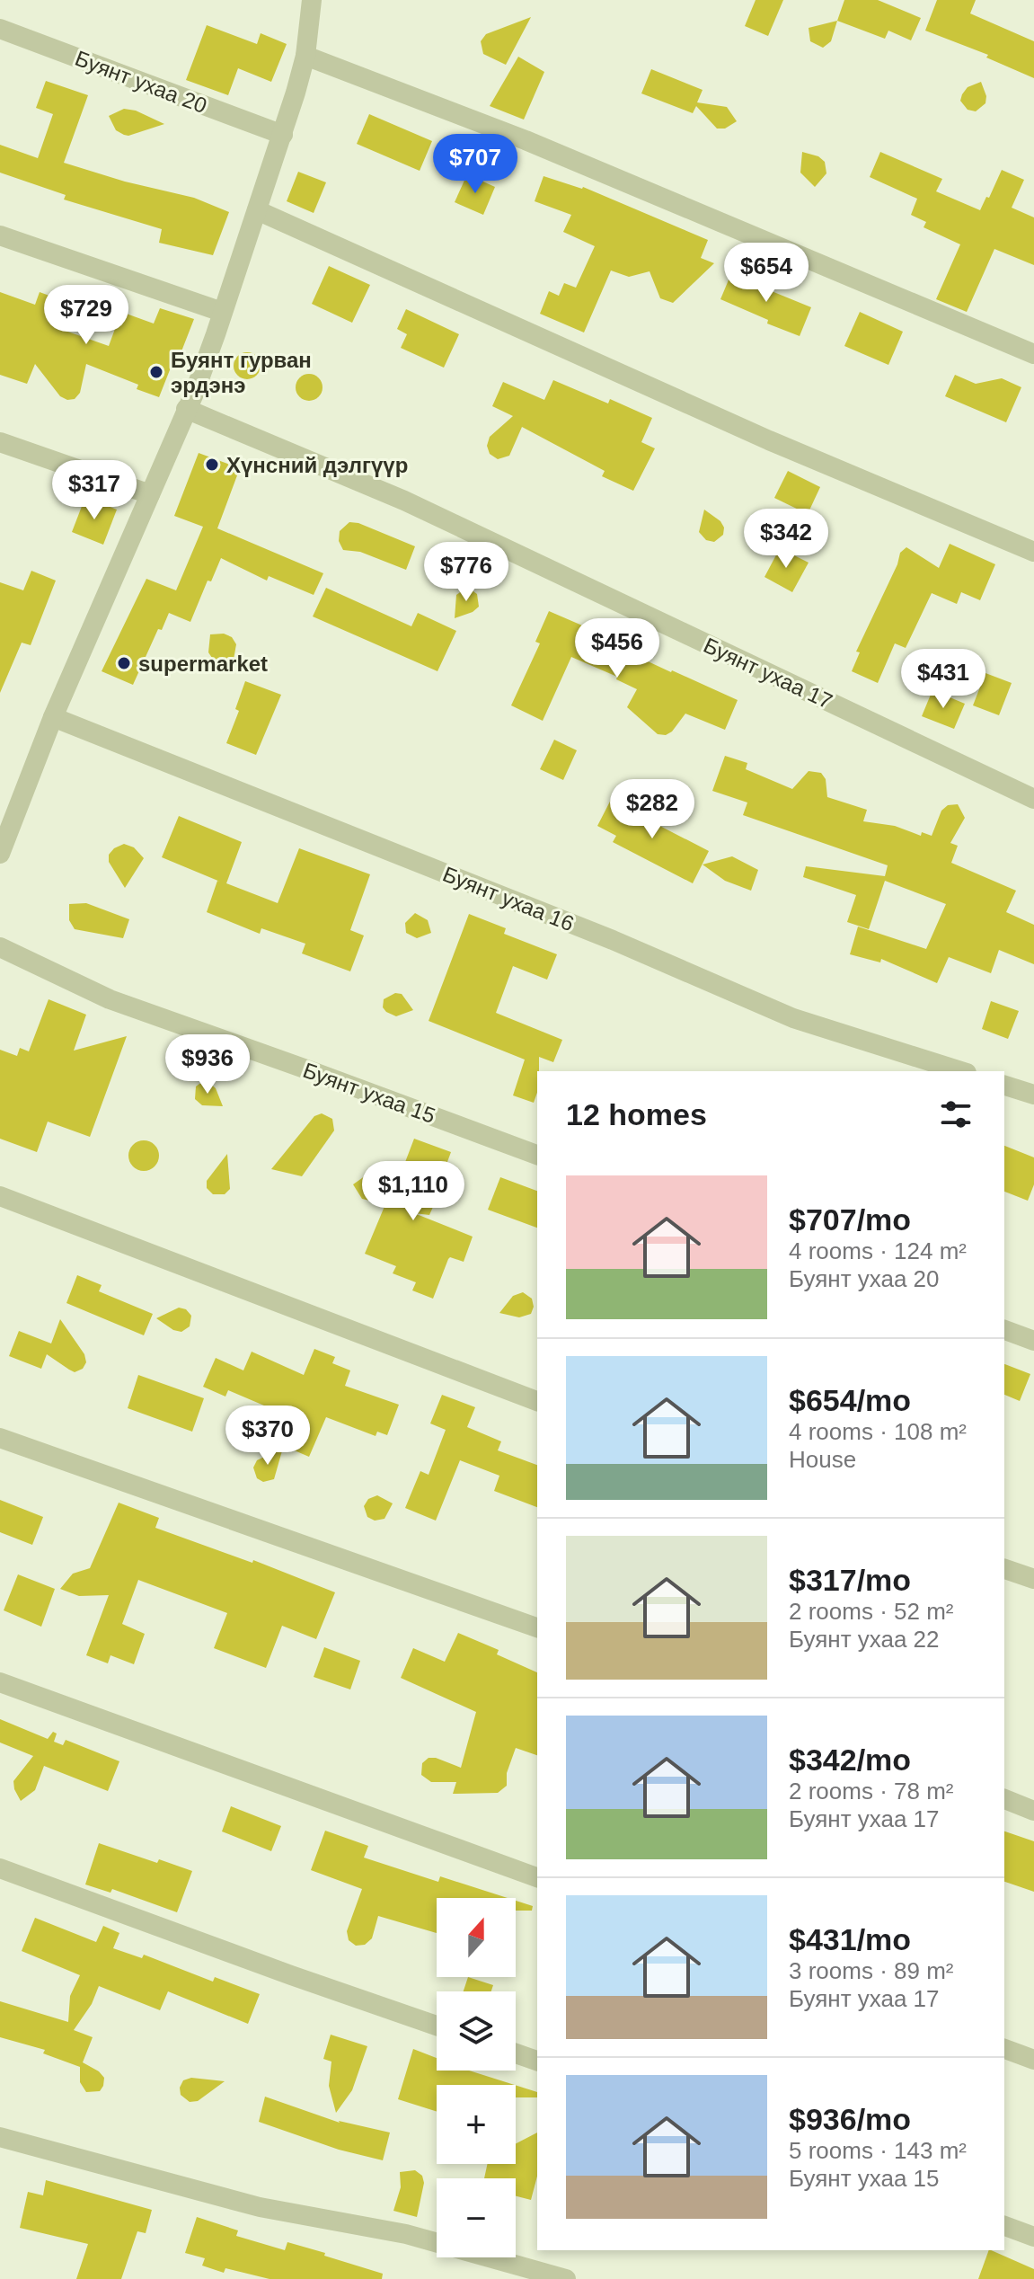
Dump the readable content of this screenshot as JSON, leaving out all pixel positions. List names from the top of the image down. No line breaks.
{"streets":{"street":["Буянт ухаа 20","Буянт ухаа 17","Буянт ухаа 16","Буянт ухаа 15"]},"places":["Буянт гурван эрдэнэ","Хүнсний дэлгүүр","supermarket"],"north":"top","page":{"price":["$707","$654","$729","$317","$342","$776","$456","$431","$282","$936","$1,110","$370"],"heading":"12 homes","list":[{"name":"$707/mo","note":"4 rooms · 124 m² · Буянт ухаа 20"},{"name":"$654/mo","note":"4 rooms · 108 m² · House"},{"name":"$317/mo","note":"2 rooms · 52 m² · Буянт ухаа 22"},{"name":"$342/mo","note":"2 rooms · 78 m² · Буянт ухаа 17"},{"name":"$431/mo","note":"3 rooms · 89 m² · Буянт ухаа 17"},{"name":"$936/mo","note":"5 rooms · 143 m² · Буянт ухаа 15"}],"map_buttons":["+","−"]}}
